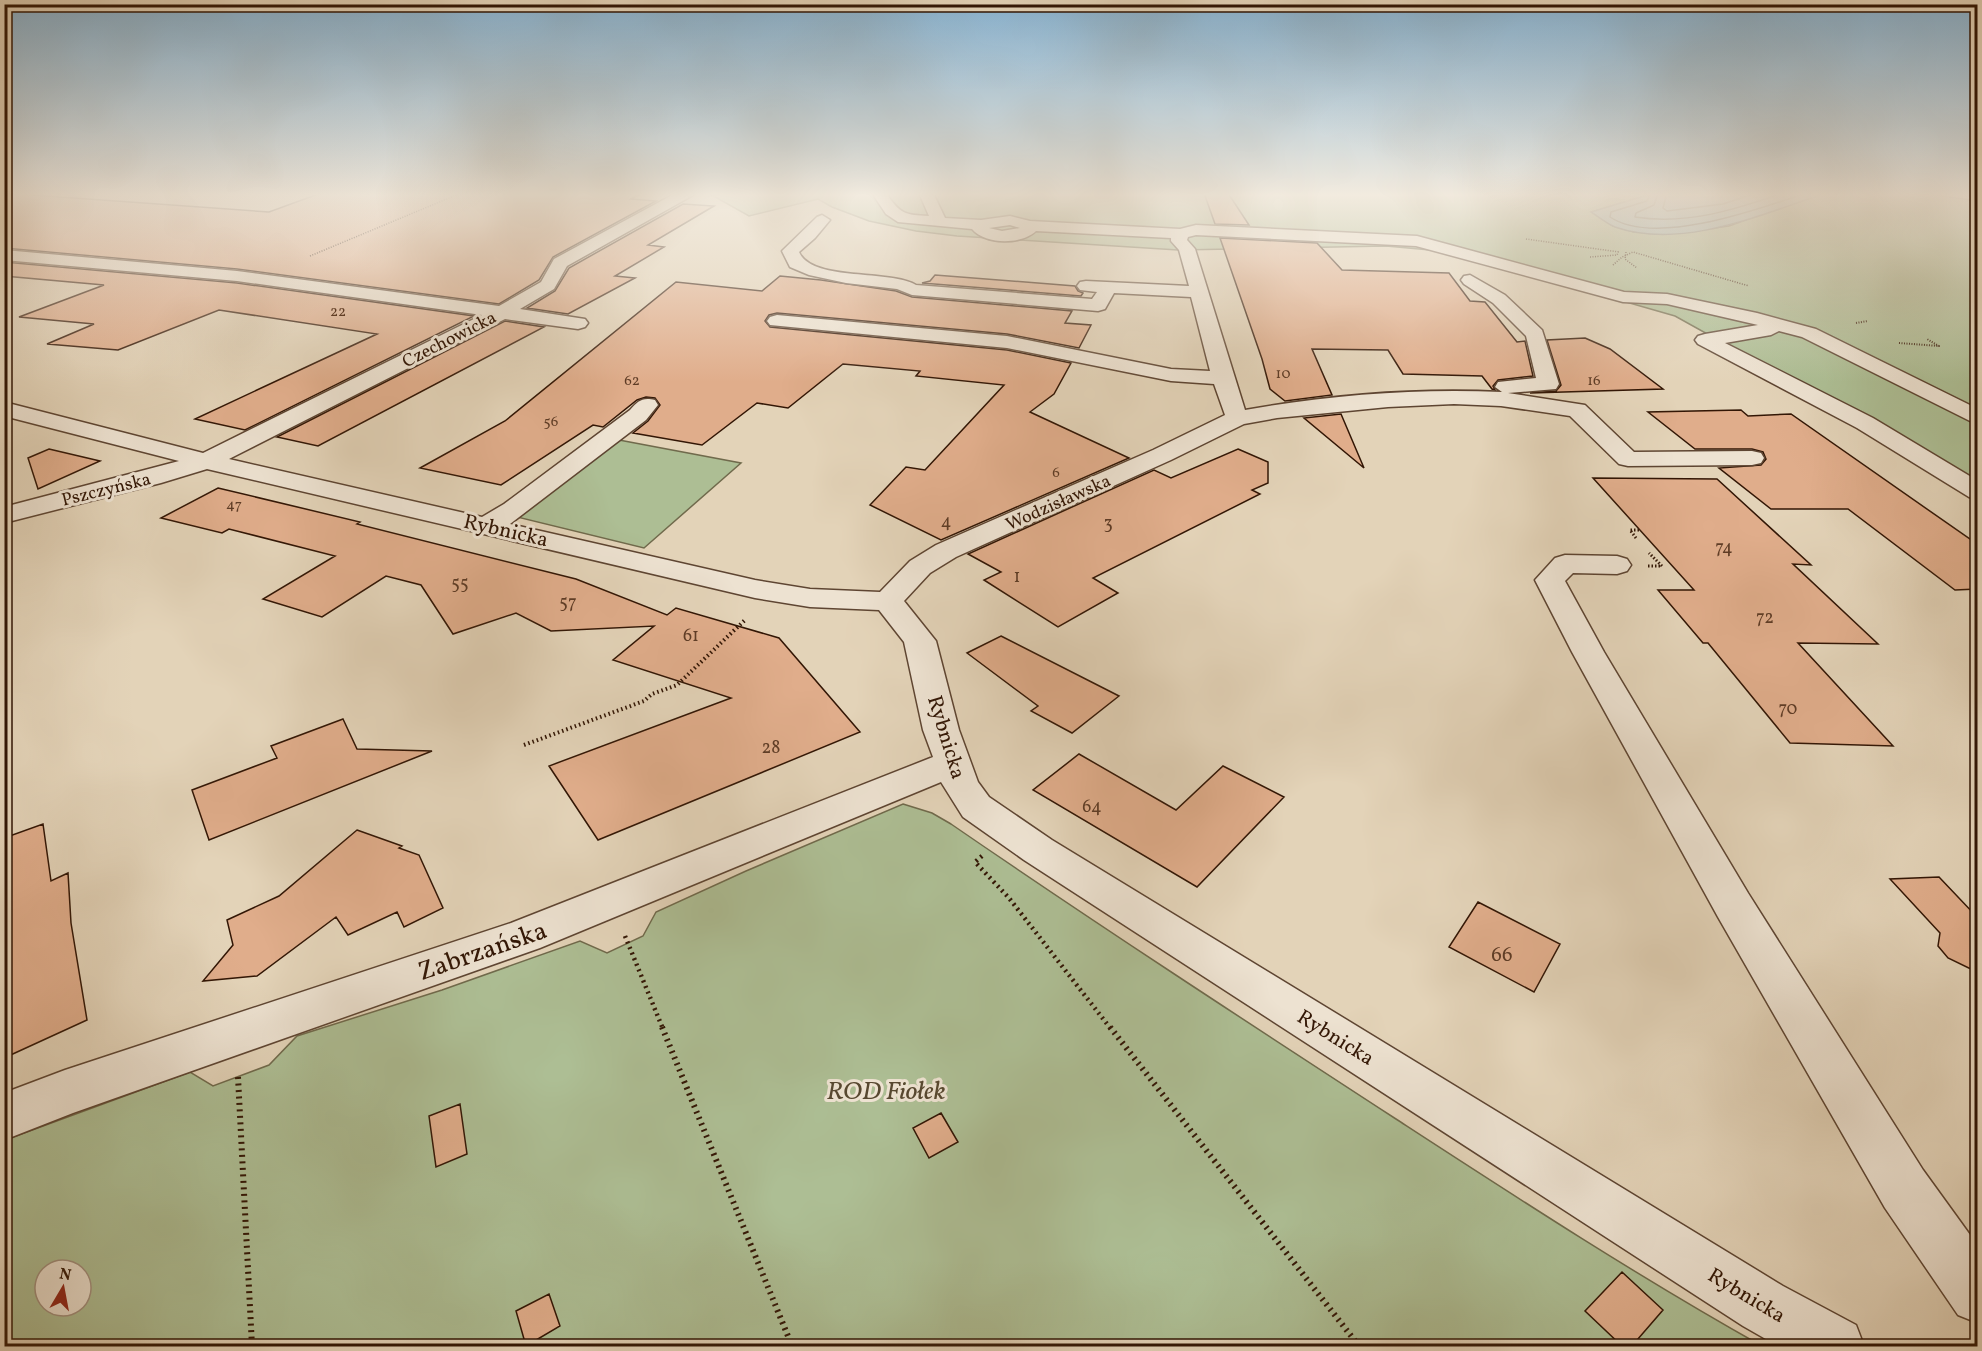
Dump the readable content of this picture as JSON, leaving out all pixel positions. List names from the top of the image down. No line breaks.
{"streets":{"street":["Czechowicka","Pszczyńska","Wodzisławska","Rybnicka","Zabrzańska"]},"crossings":[["Czechowicka","Pszczyńska"],["Czechowicka","Rybnicka"],["Pszczyńska","Rybnicka"],["Wodzisławska","Rybnicka"],["Rybnicka","Zabrzańska"]],"parks":["ROD Fiołek"],"house_numbers":["22","10","62","16","56","6","47","4","3","74","1","55","57","72","61","70","28","64","66"],"north":"top"}
